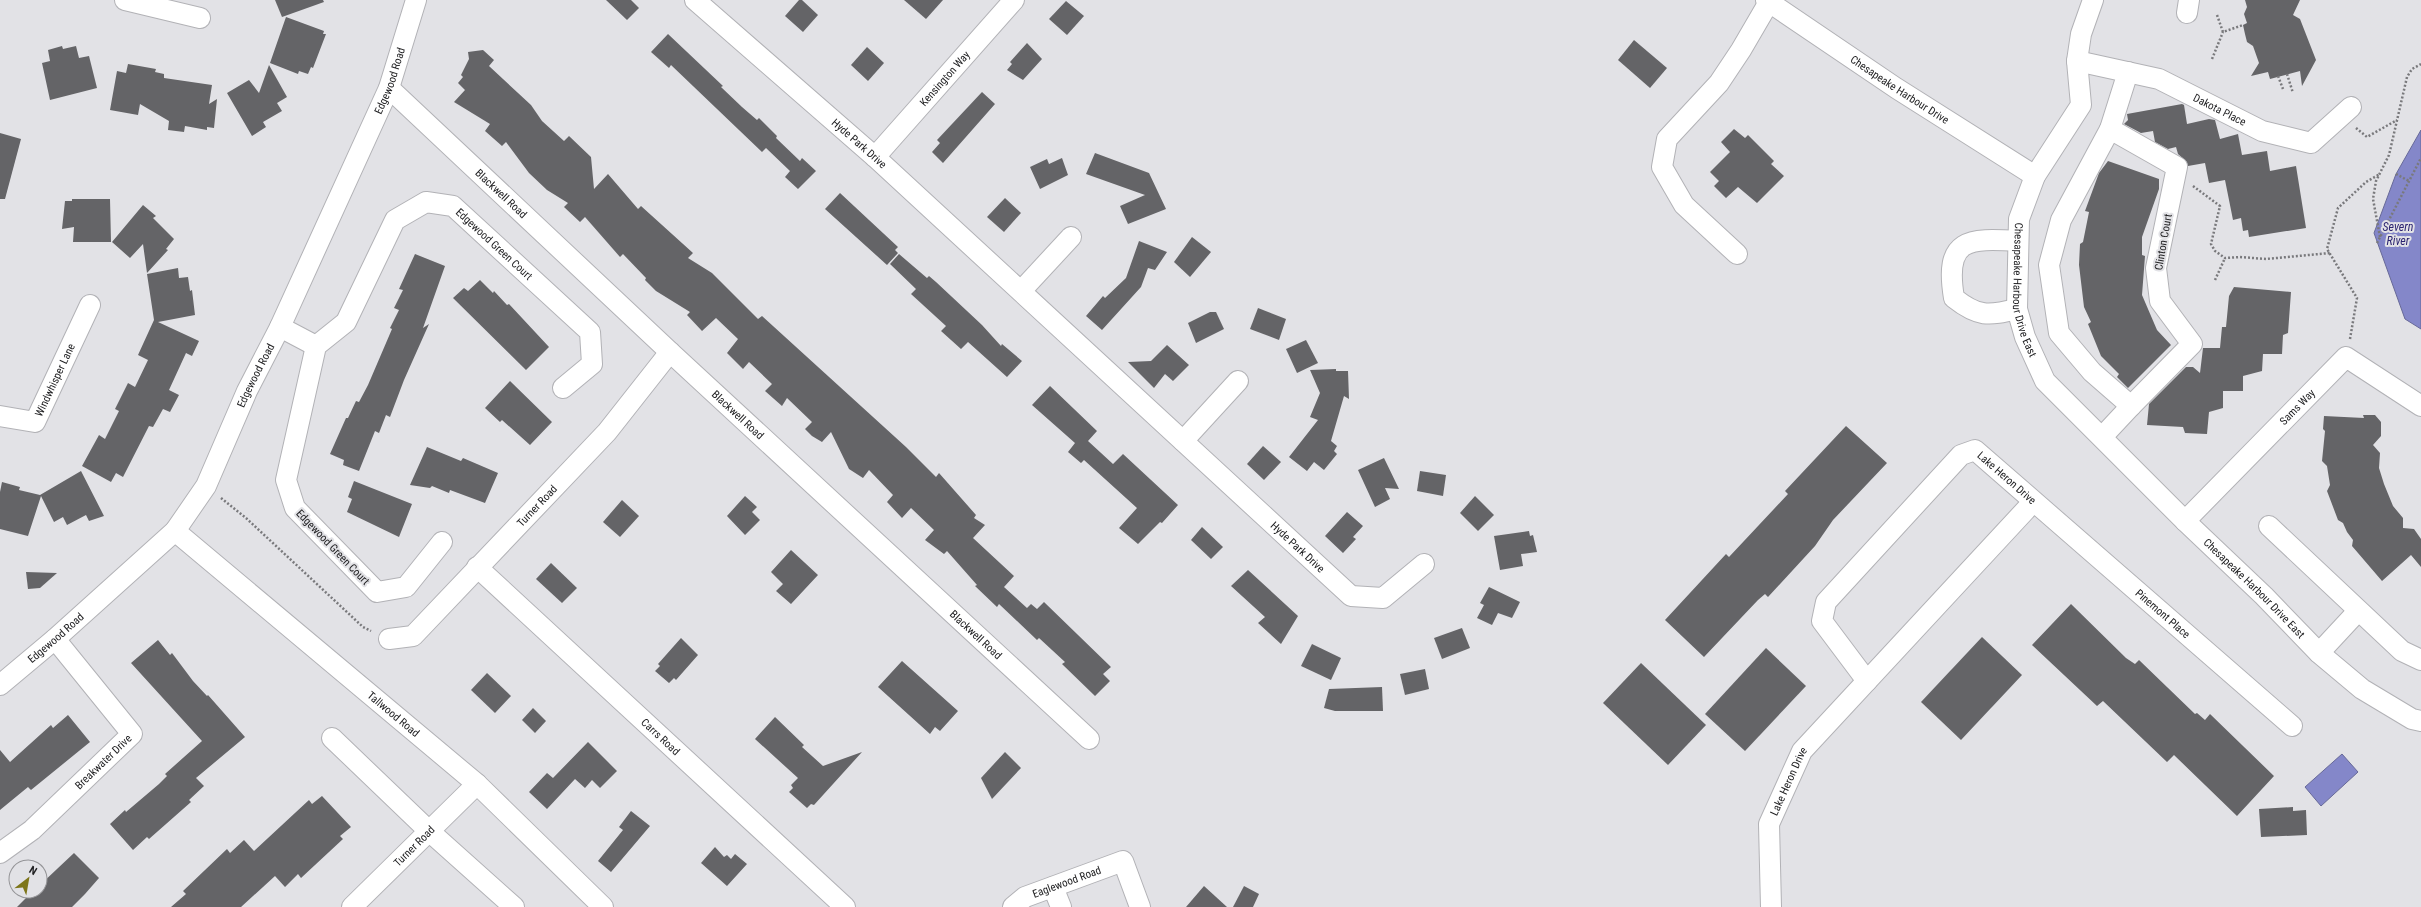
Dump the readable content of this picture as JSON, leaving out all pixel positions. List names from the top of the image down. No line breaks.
{"streets":{"street":["Kensington Way","Edgewood Road","Chesapeake Harbour Drive","Dakota Place","Hyde Park Drive","Blackwell Road","Clinton Court","Edgewood Green Court","Chesapeake Harbour Drive East","Windwhisper Lane","Sams Way","Lake Heron Drive","Turner Road","Pinemont Place","Tallwood Road","Carrs Road","Breakwater Drive","Eaglewood Road"]},"crossings":[["Kensington Way","Hyde Park Drive"],["Edgewood Road","Blackwell Road"],["Edgewood Road","Tallwood Road"],["Edgewood Road","Breakwater Drive"],["Chesapeake Harbour Drive","Chesapeake Harbour Drive East"],["Dakota Place","Chesapeake Harbour Drive East"],["Blackwell Road","Turner Road"],["Chesapeake Harbour Drive East","Sams Way"],["Lake Heron Drive","Pinemont Place"],["Turner Road","Tallwood Road"],["Turner Road","Carrs Road"]],"water":["Severn River"],"north":"top right"}
